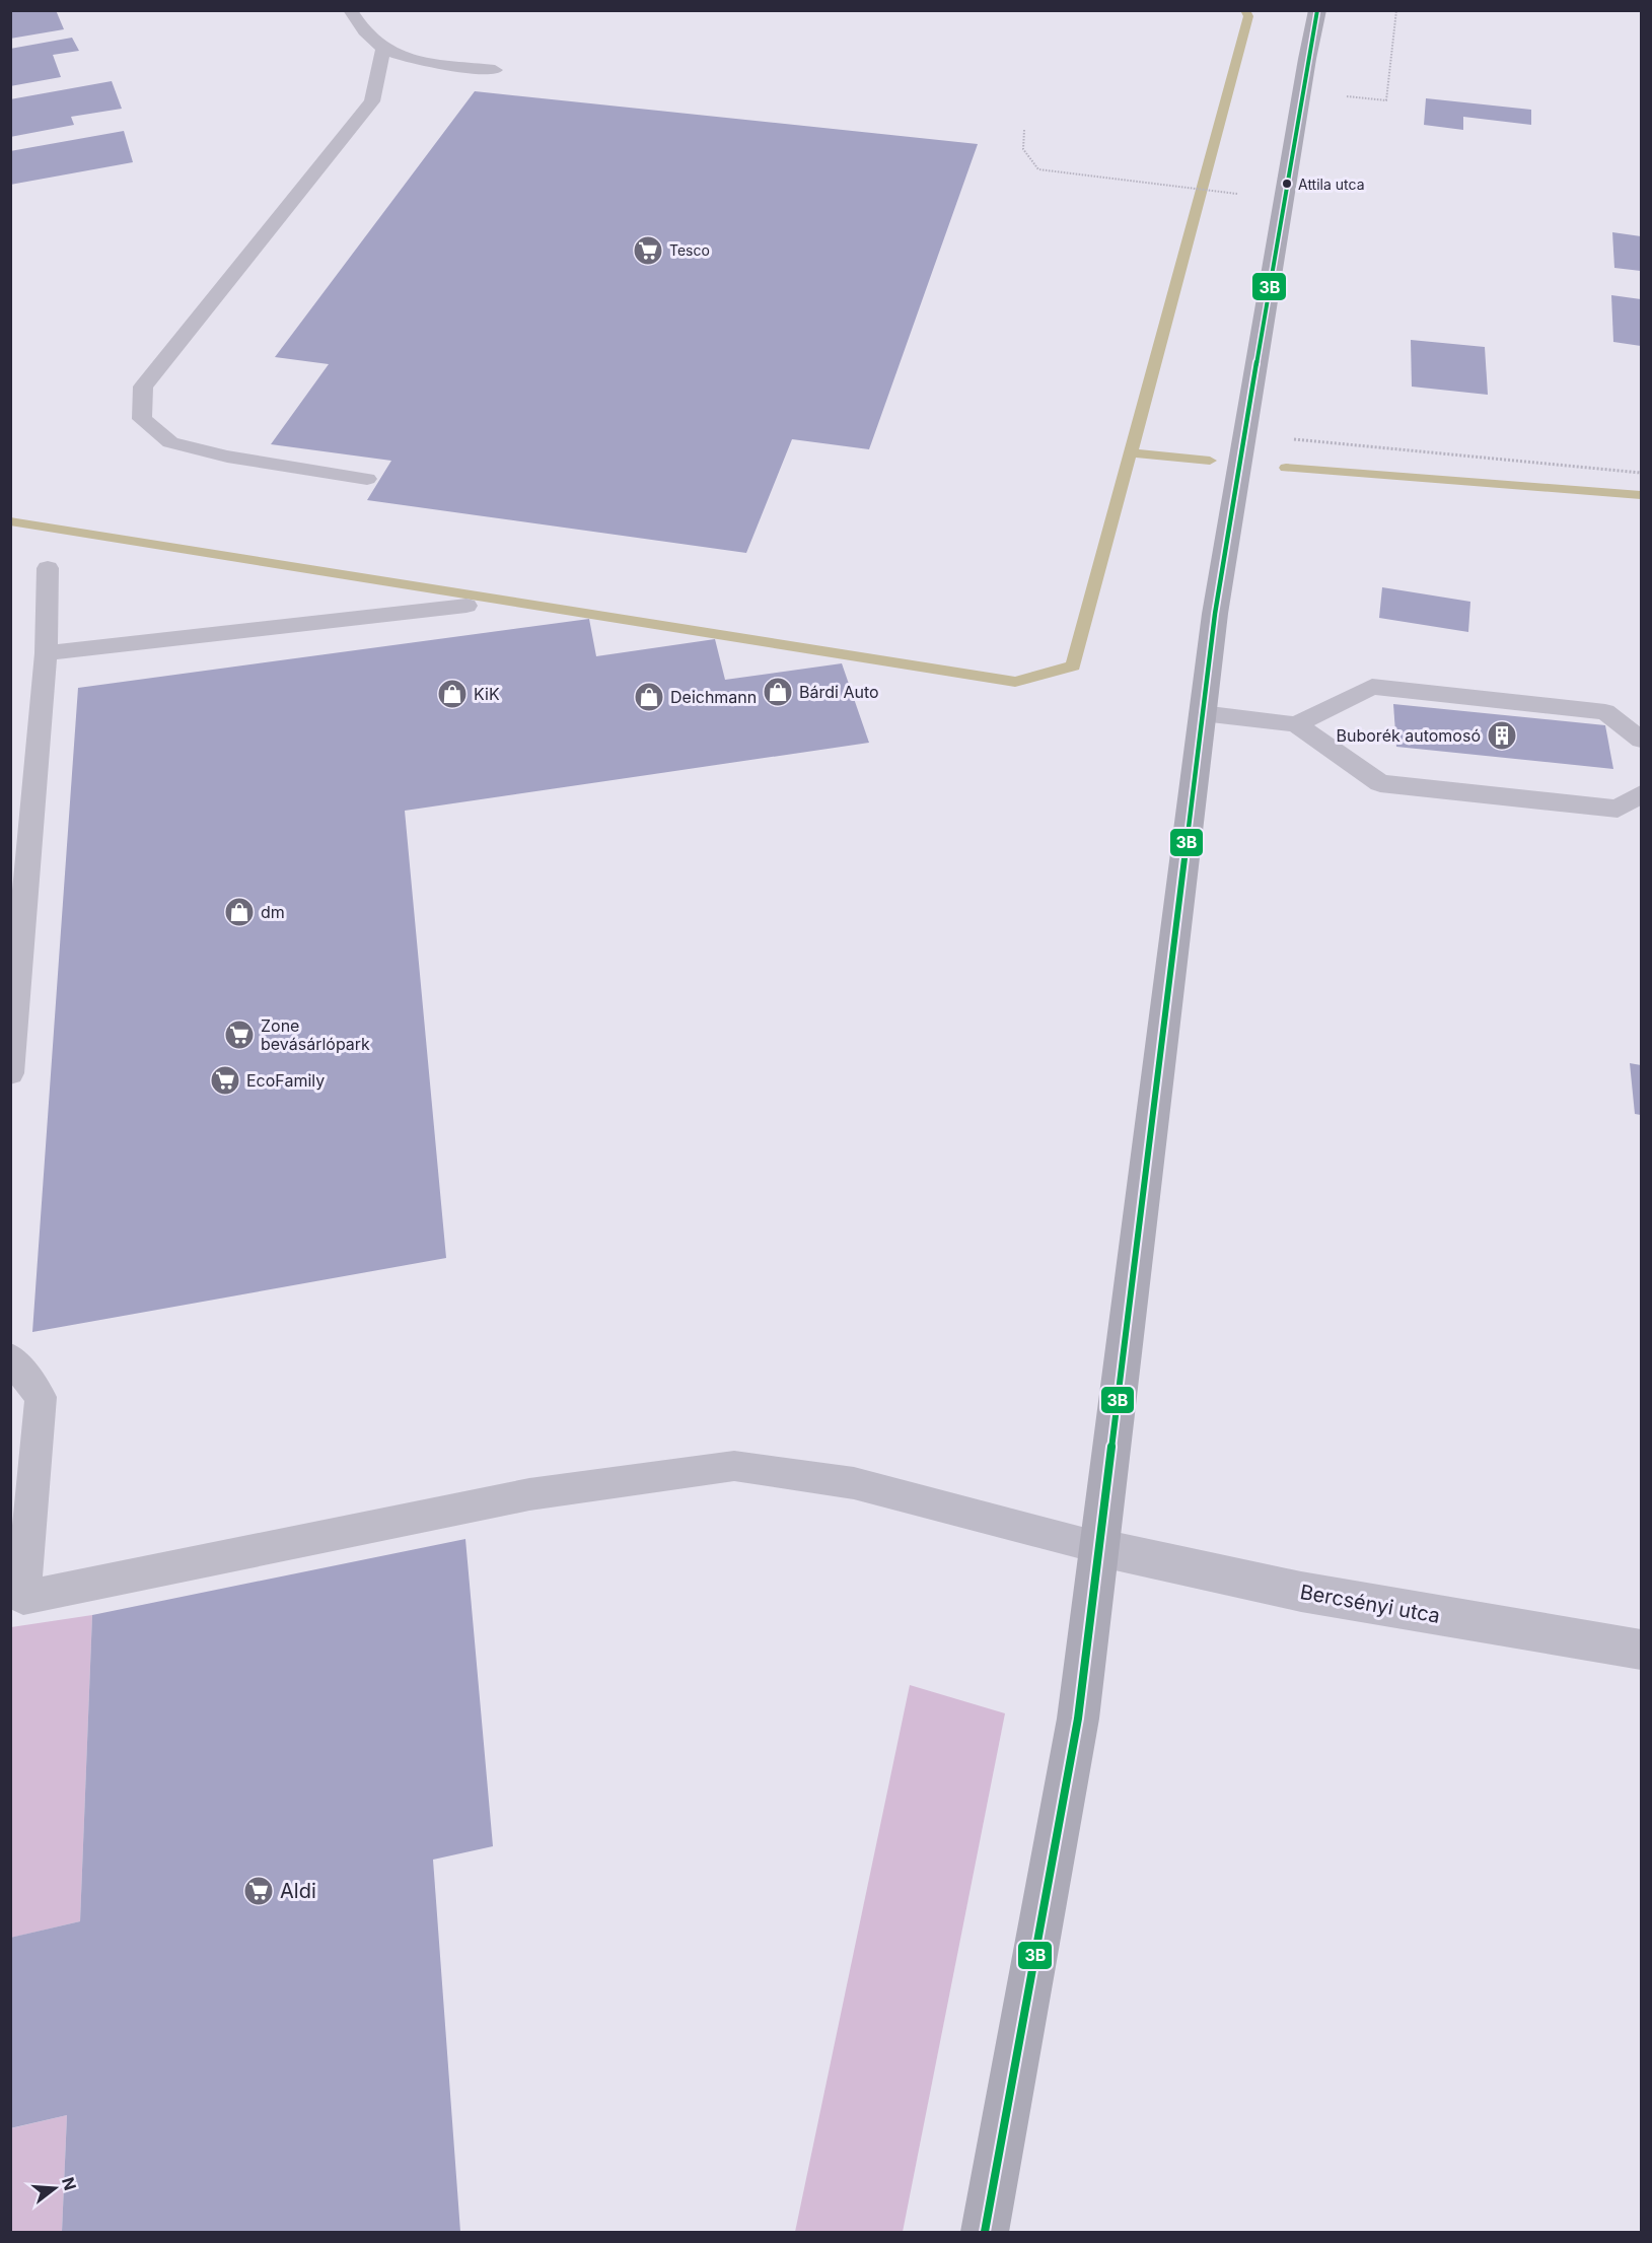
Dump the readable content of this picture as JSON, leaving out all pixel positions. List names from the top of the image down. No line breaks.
{"streets":{"street":["Bercsényi utca"]},"places":{"other":["Attila utca"],"supermarket":["Tesco","Zone bevásárlópark","EcoFamily","Aldi"],"shop":["Bárdi Auto","KiK","Deichmann","dm"],"building":["Buborék automosó"]},"lines":["transit line 3B"],"north":"right"}
